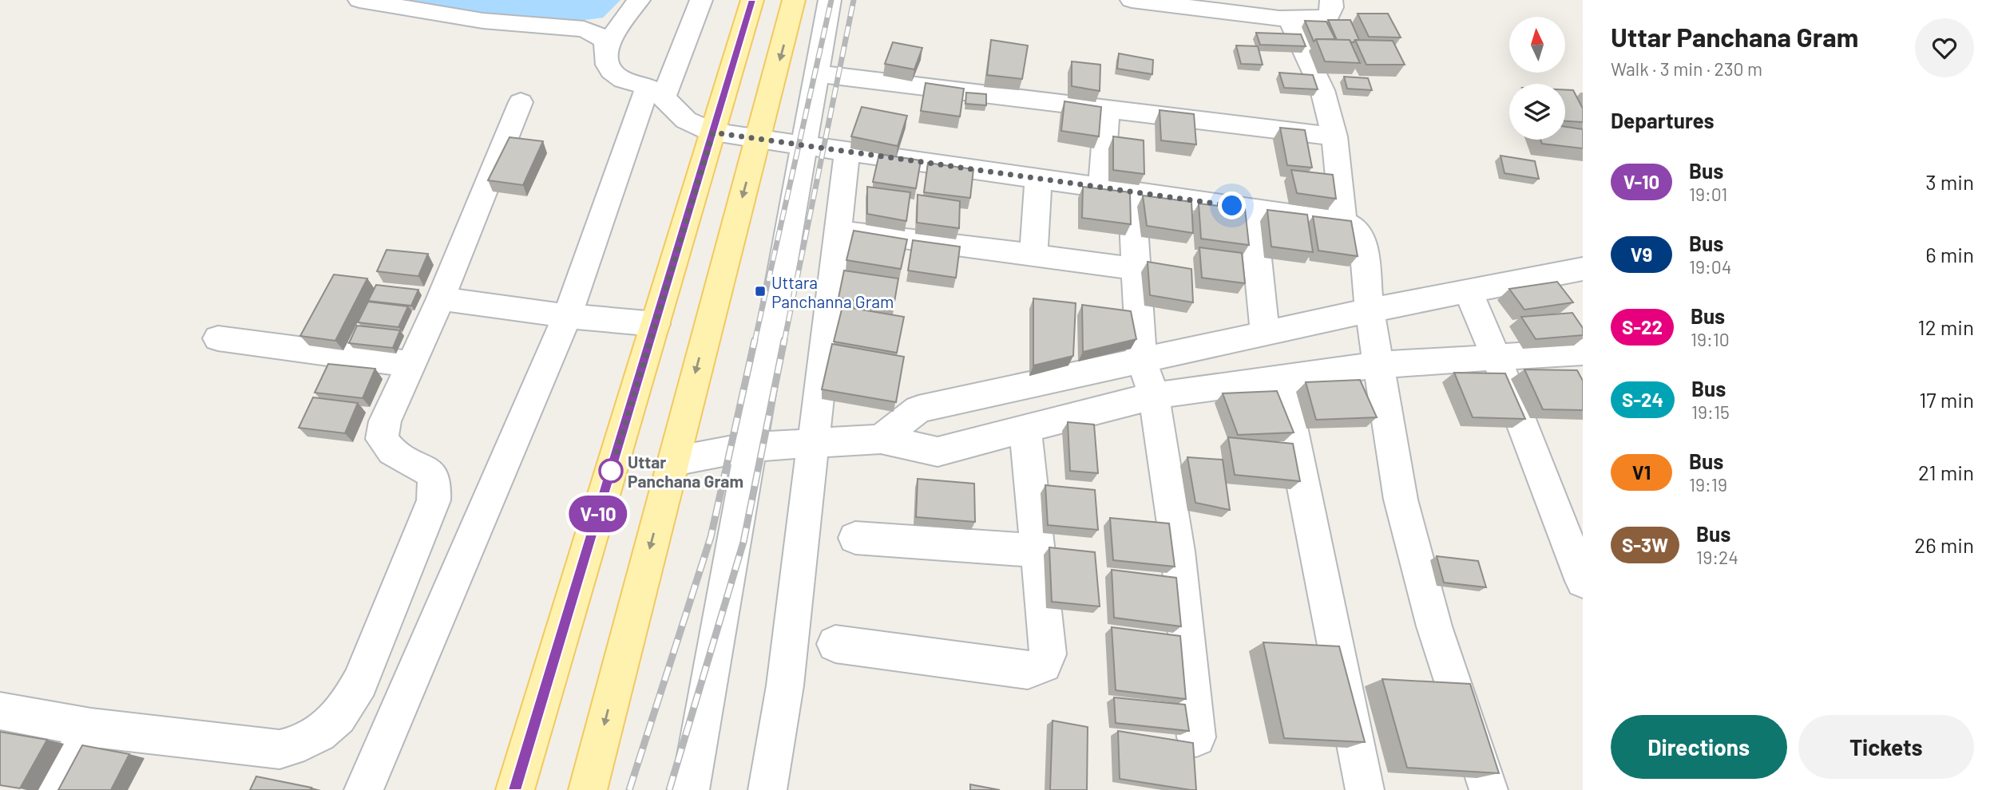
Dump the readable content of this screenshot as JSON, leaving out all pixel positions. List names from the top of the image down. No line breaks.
{"places":{"transit":["Uttara Panchanna Gram"],"other":["Uttar Panchana Gram"]},"lines":["bus line V-10"],"north":"top","page":{"on_map":"V-10","heading":[["Uttar Panchana Gram","Walk · 3 min · 230 m"],"Departures"],"list":[{"mark":"V-10","name":"Bus","note":"19:01","value":"3 min"},{"mark":"V9","name":"Bus","note":"19:04","value":"6 min"},{"mark":"S-22","name":"Bus","note":"19:10","value":"12 min"},{"mark":"S-24","name":"Bus","note":"19:15","value":"17 min"},{"mark":"V1","name":"Bus","note":"19:19","value":"21 min"},{"mark":"S-3W","name":"Bus","note":"19:24","value":"26 min"}],"buttons":["Directions","Tickets"]}}
